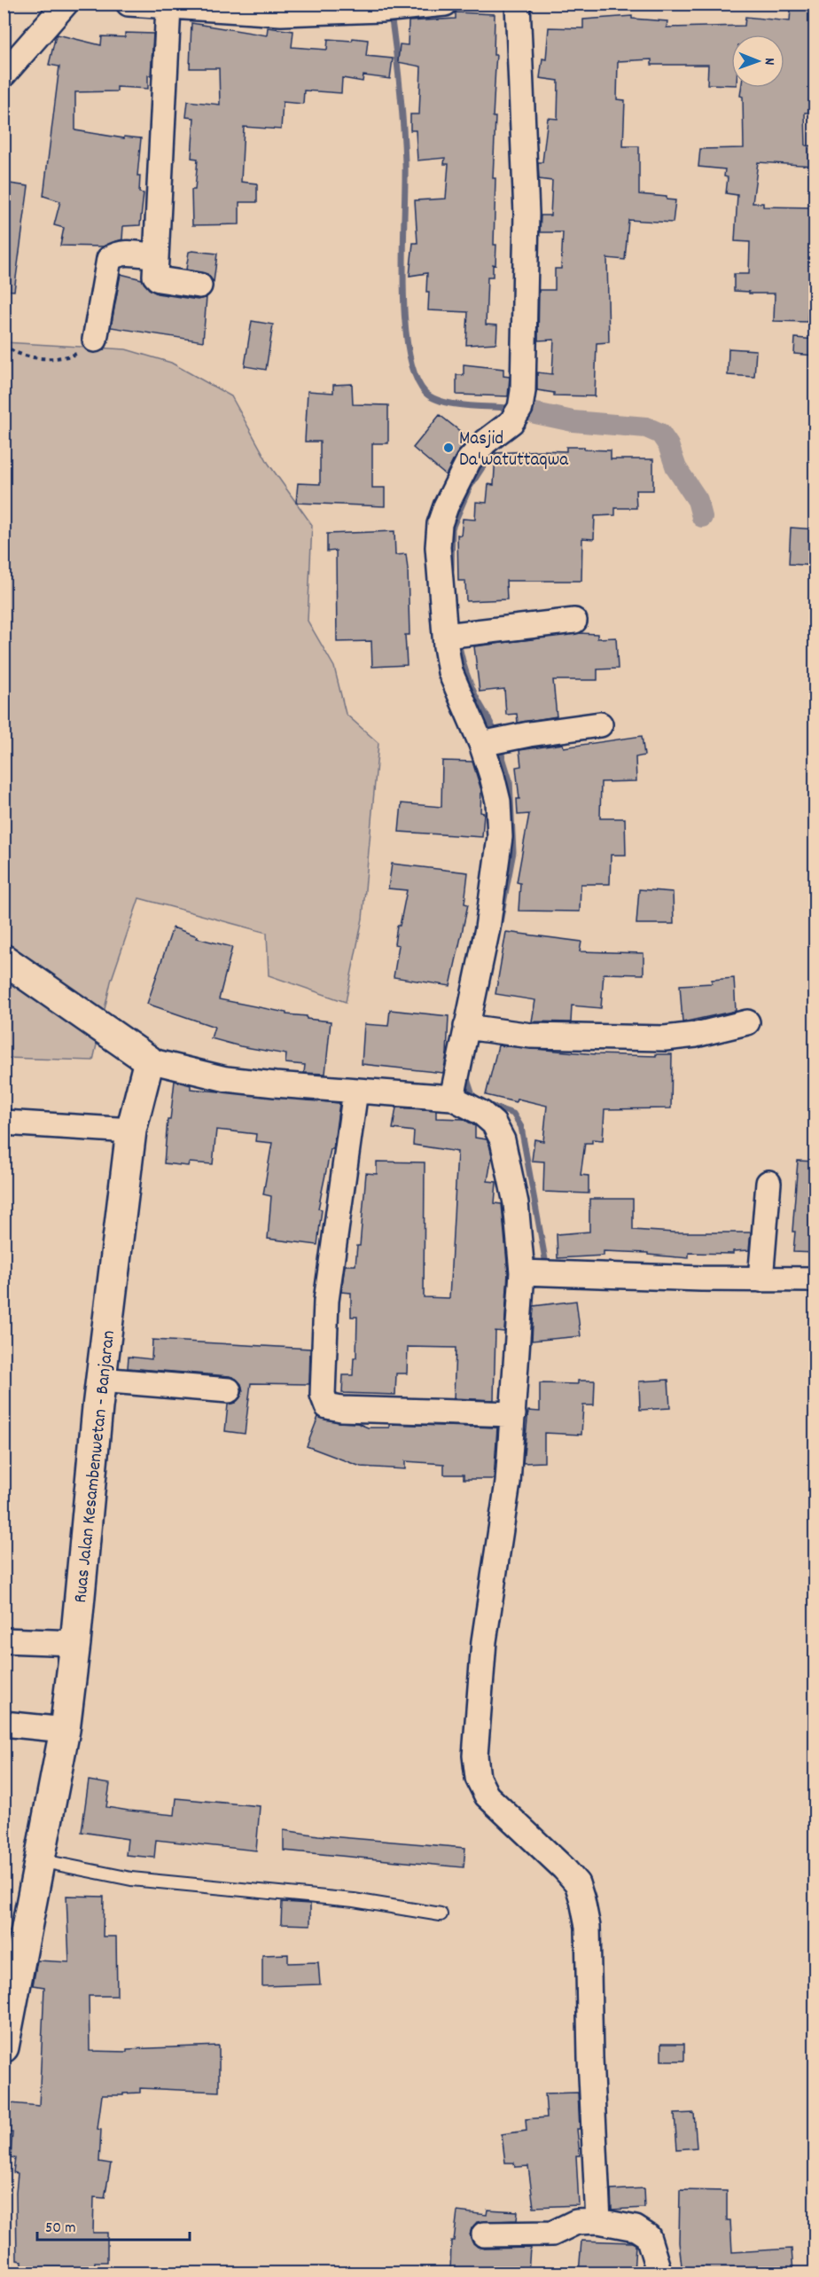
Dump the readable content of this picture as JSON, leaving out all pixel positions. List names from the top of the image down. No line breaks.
{"streets":{"main road":["Ruas Jalan Kesambenwetan - Banjaran"]},"places":["Masjid Da'watuttaqwa"],"scale_bar":"50 m","north":"right"}
